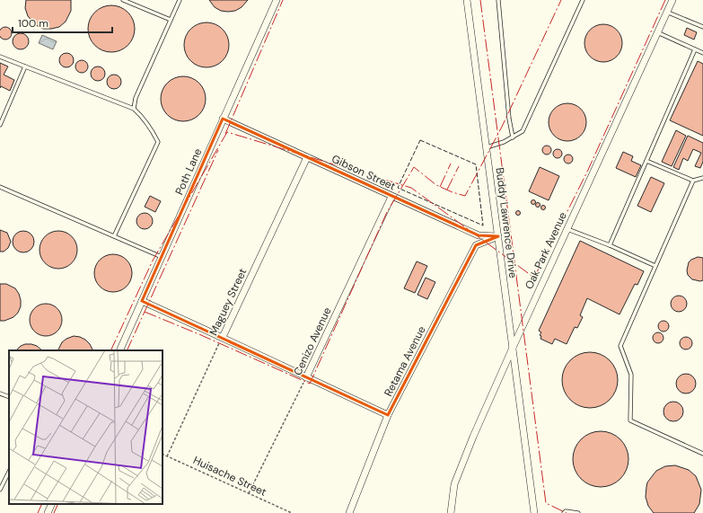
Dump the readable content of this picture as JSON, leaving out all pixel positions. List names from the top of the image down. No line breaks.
{"streets":{"street":["Poth Lane","Gibson Street","Buddy Lawrence Drive","Oak Park Avenue","Maguey Street","Cenizo Avenue","Retama Avenue"],"path":["Huisache Street"]},"crossings":[["Poth Lane","Gibson Street"],["Gibson Street","Buddy Lawrence Drive"],["Gibson Street","Maguey Street"],["Gibson Street","Cenizo Avenue"],["Gibson Street","Retama Avenue"],["Buddy Lawrence Drive","Oak Park Avenue"],["Buddy Lawrence Drive","Retama Avenue"],["Maguey Street","Huisache Street"],["Cenizo Avenue","Huisache Street"]],"scale_bar":"100 m"}
